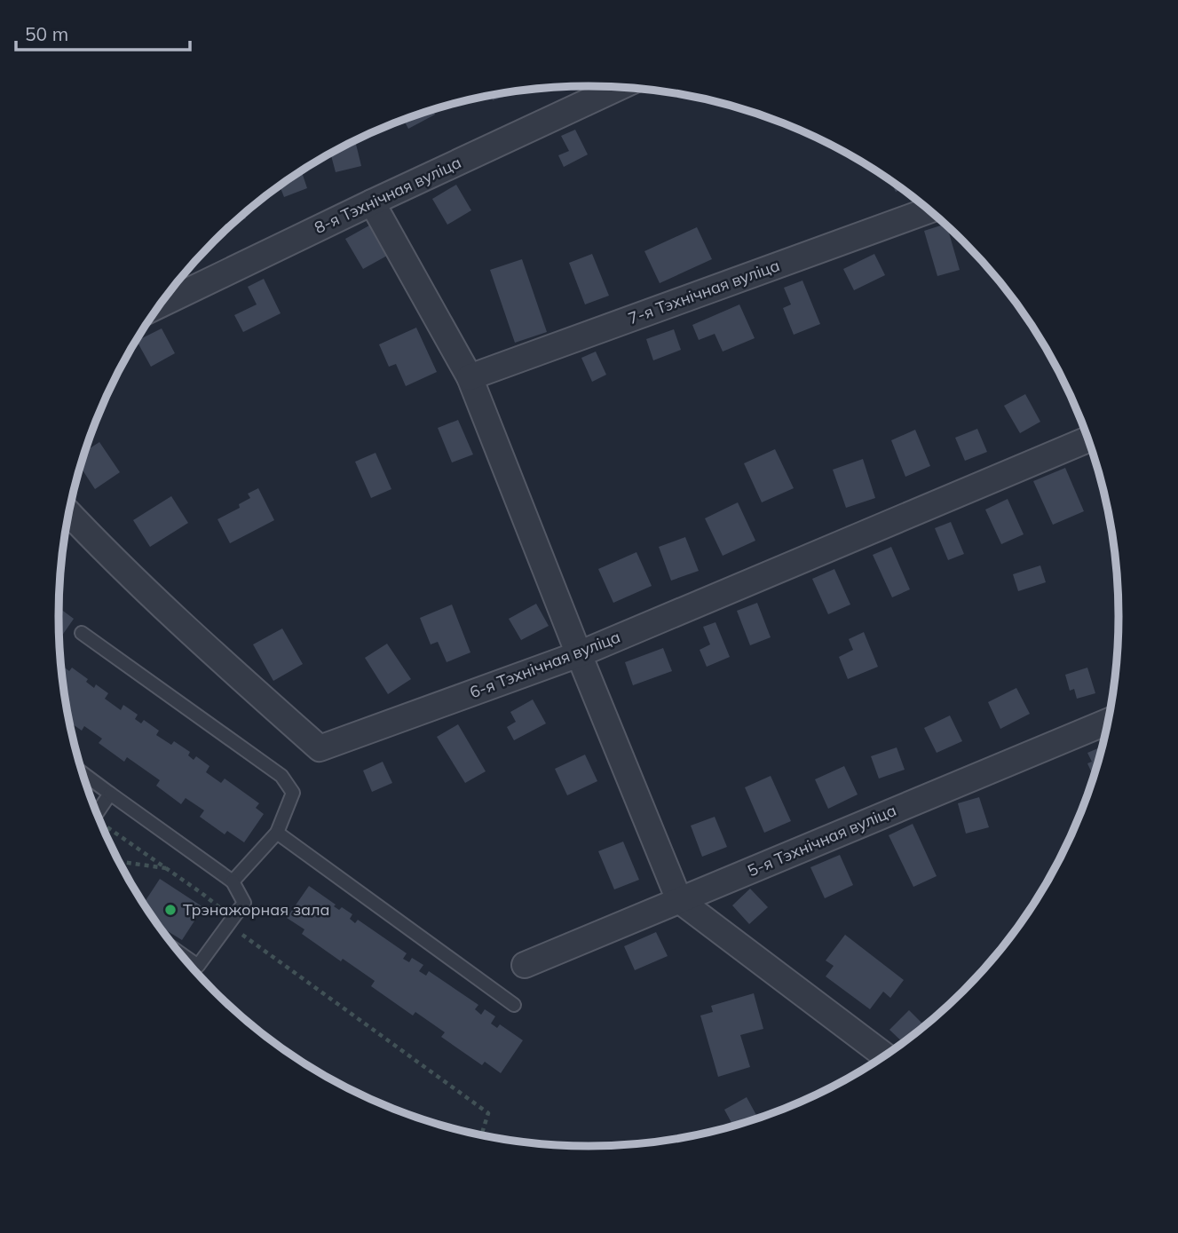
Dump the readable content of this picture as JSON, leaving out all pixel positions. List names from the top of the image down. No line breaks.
{"streets":{"street":["8-я Тэхнічная вуліца","7-я Тэхнічная вуліца","6-я Тэхнічная вуліца","5-я Тэхнічная вуліца"]},"places":["Трэнажорная зала"],"scale_bar":"50 m"}
